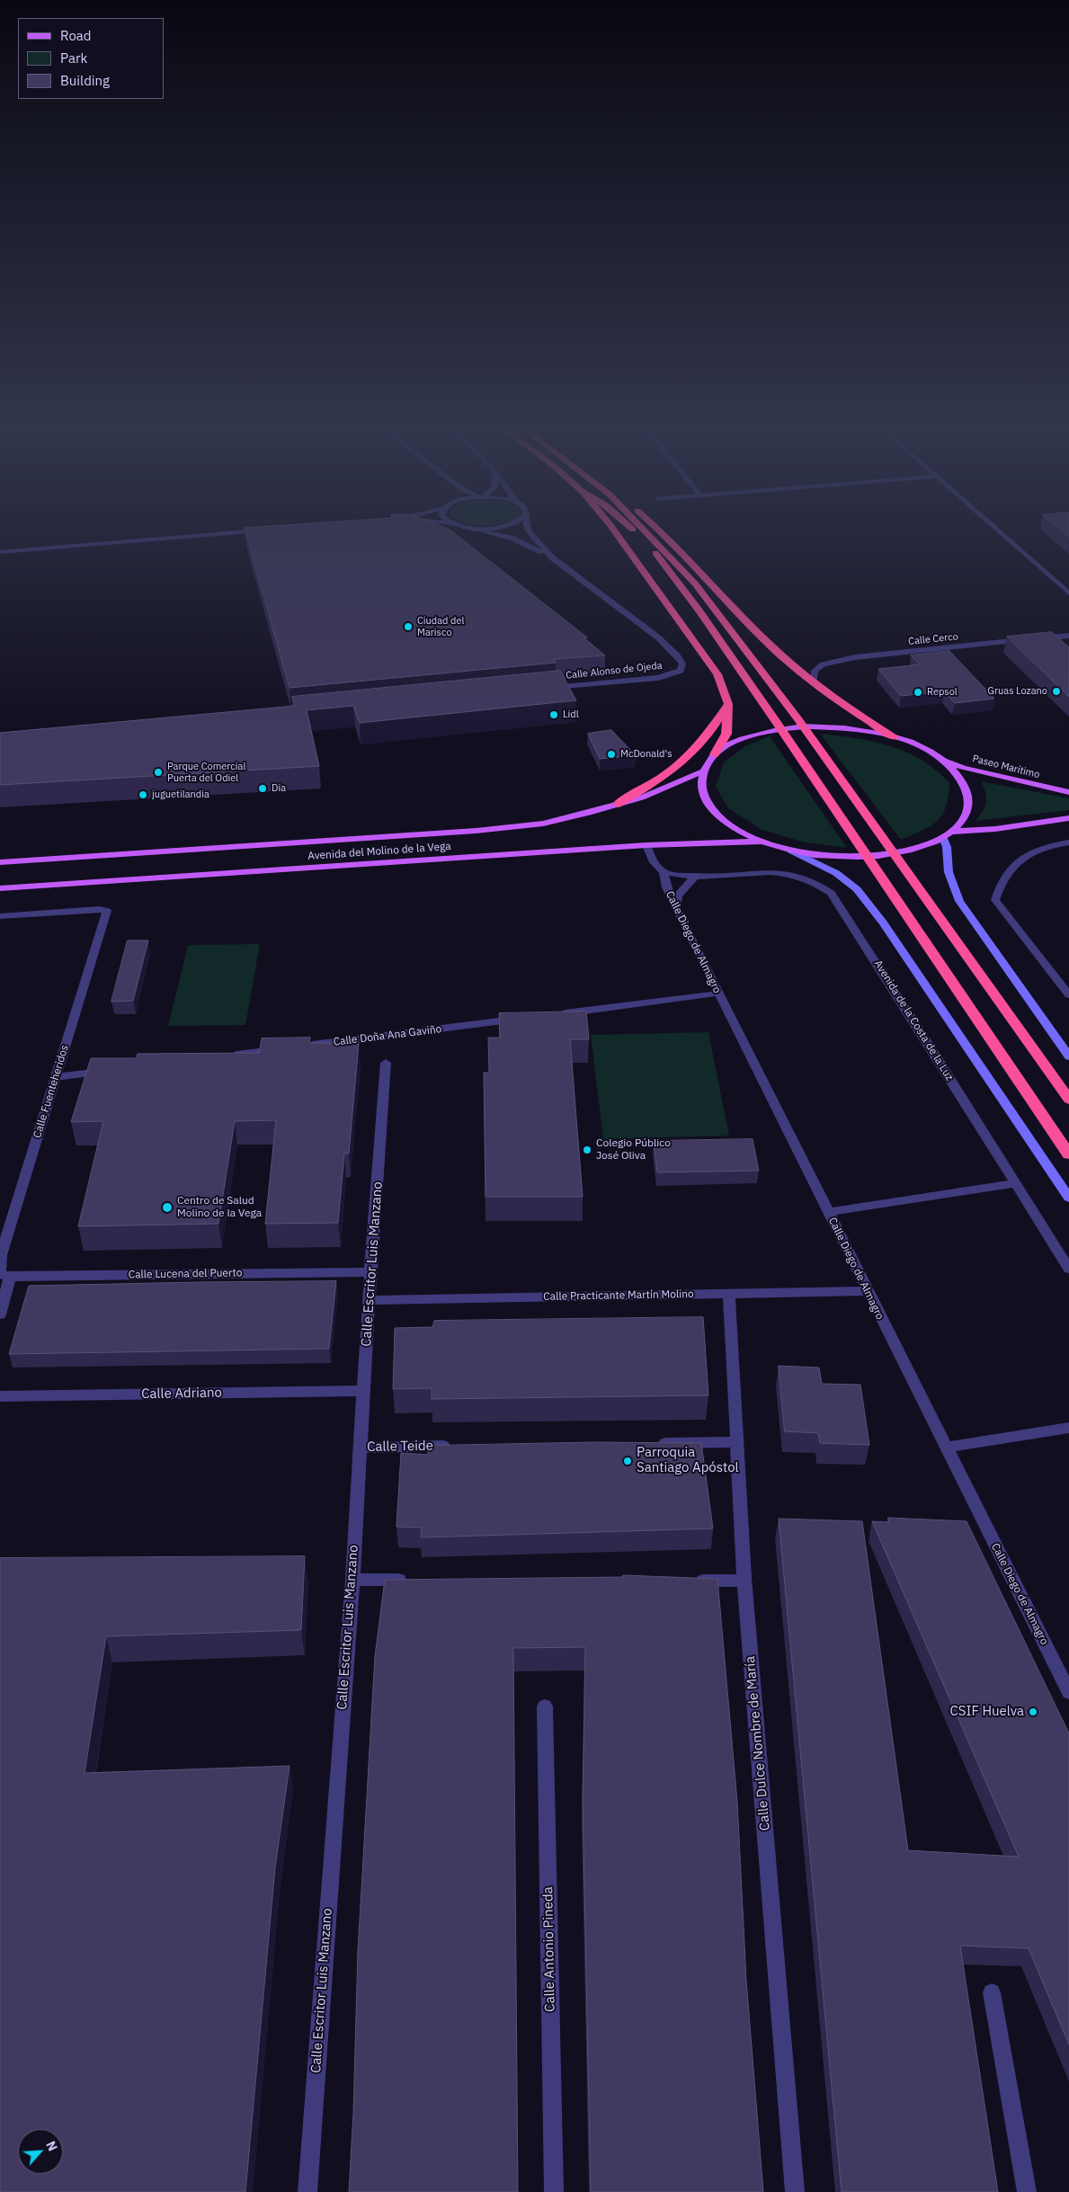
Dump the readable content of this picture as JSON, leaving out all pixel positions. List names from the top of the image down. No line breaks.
{"streets":{"main road":["Paseo Marítimo","Avenida del Molino de la Vega"],"street":["Calle Cerco","Calle Alonso de Ojeda","Calle Diego de Almagro","Avenida de la Costa de la Luz","Calle Doña Ana Gaviño","Calle Fuenteheridos","Calle Escritor Luis Manzano","Calle Lucena del Puerto","Calle Practicante Martín Molino","Calle Adriano","Calle Teide","Calle Dulce Nombre de María","Calle Antonio Pineda"]},"crossings":[["Avenida del Molino de la Vega","Calle Diego de Almagro"],["Calle Diego de Almagro","Avenida de la Costa de la Luz"],["Calle Diego de Almagro","Calle Practicante Martín Molino"],["Calle Fuenteheridos","Calle Lucena del Puerto"],["Calle Escritor Luis Manzano","Calle Lucena del Puerto"],["Calle Escritor Luis Manzano","Calle Practicante Martín Molino"],["Calle Escritor Luis Manzano","Calle Adriano"],["Calle Escritor Luis Manzano","Calle Teide"],["Calle Practicante Martín Molino","Calle Dulce Nombre de María"]],"places":["Ciudad del Marisco","Gruas Lozano","Repsol","Lidl","McDonald's","Parque Comercial Puerta del Odiel","Dia","juguetilandia","Colegio Público José Oliva","Centro de Salud Molino de la Vega","Parroquia Santiago Apóstol","CSIF Huelva"],"legend":["Road","Park","Building"],"north":"top right"}
